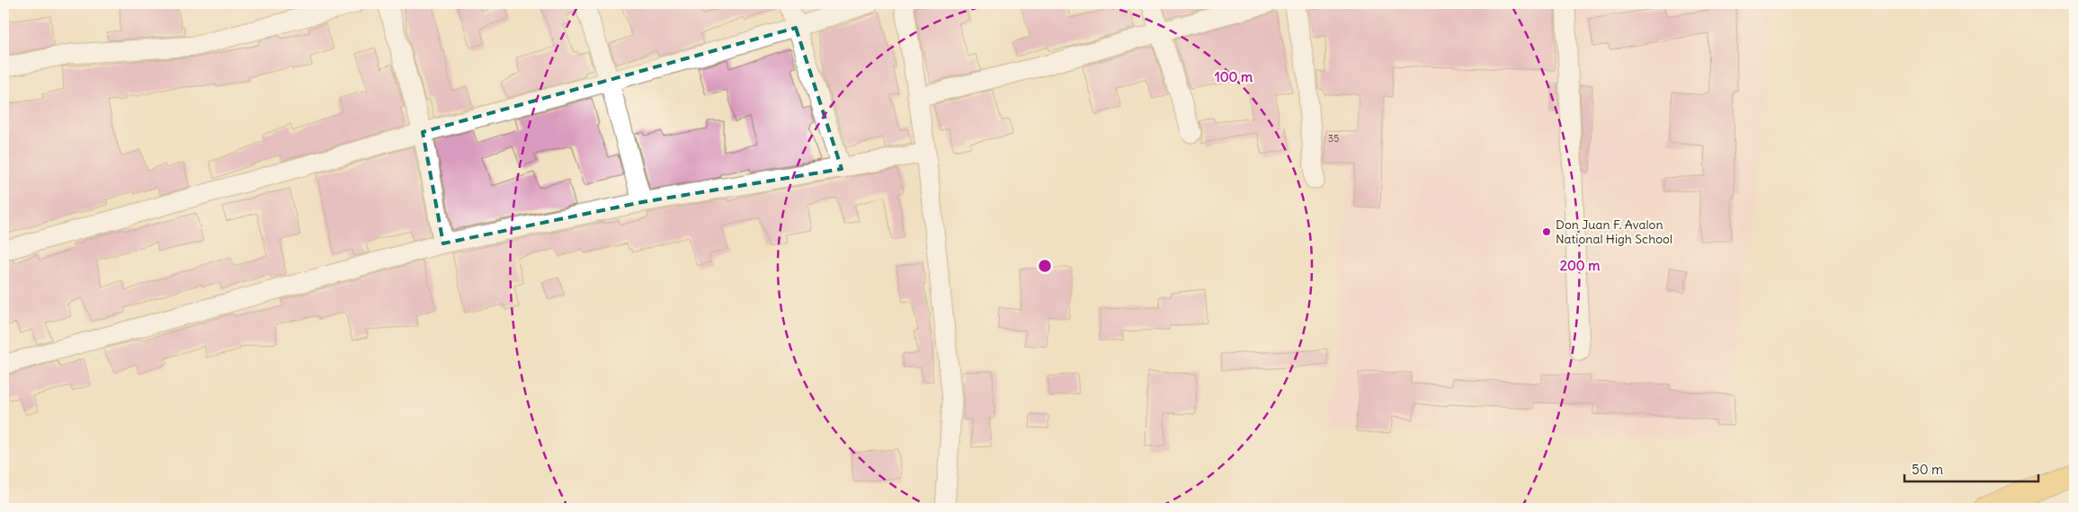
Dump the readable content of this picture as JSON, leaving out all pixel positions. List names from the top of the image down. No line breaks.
{"places":["Don Juan F. Avalon National High School"],"house_numbers":["35"],"scale_bar":"50 m","rings":["100 m","200 m"]}
